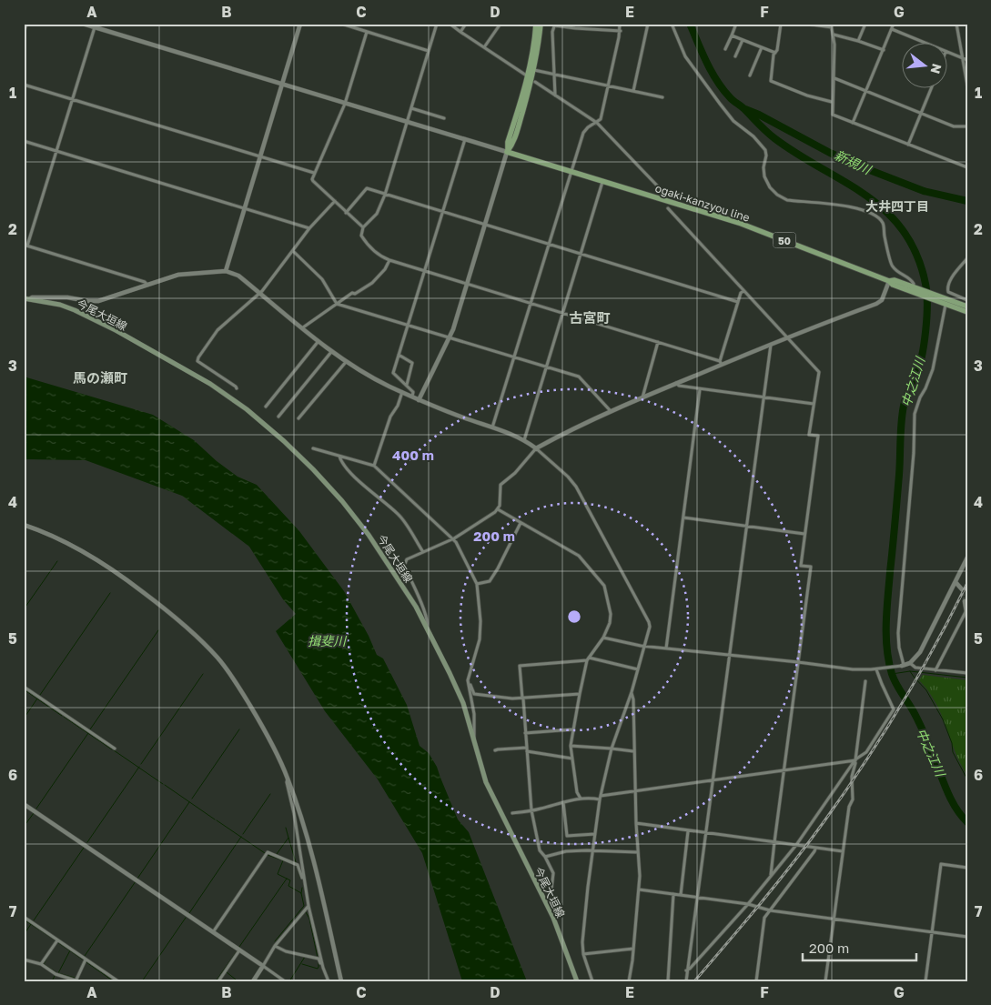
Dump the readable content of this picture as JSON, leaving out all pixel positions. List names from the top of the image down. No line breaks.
{"streets":{"main road":["ogaki-kanzyou line","50","今尾大垣線"]},"districts":["大井四丁目","古宮町","馬の瀬町"],"water":["新規川","中之江川","揖斐川"],"scale_bar":"200 m","north":"right","grid":{"columns":["A","B","C","D","E","F","G"],"rows":["1","2","3","4","5","6","7"]},"rings":["400 m","200 m"]}
